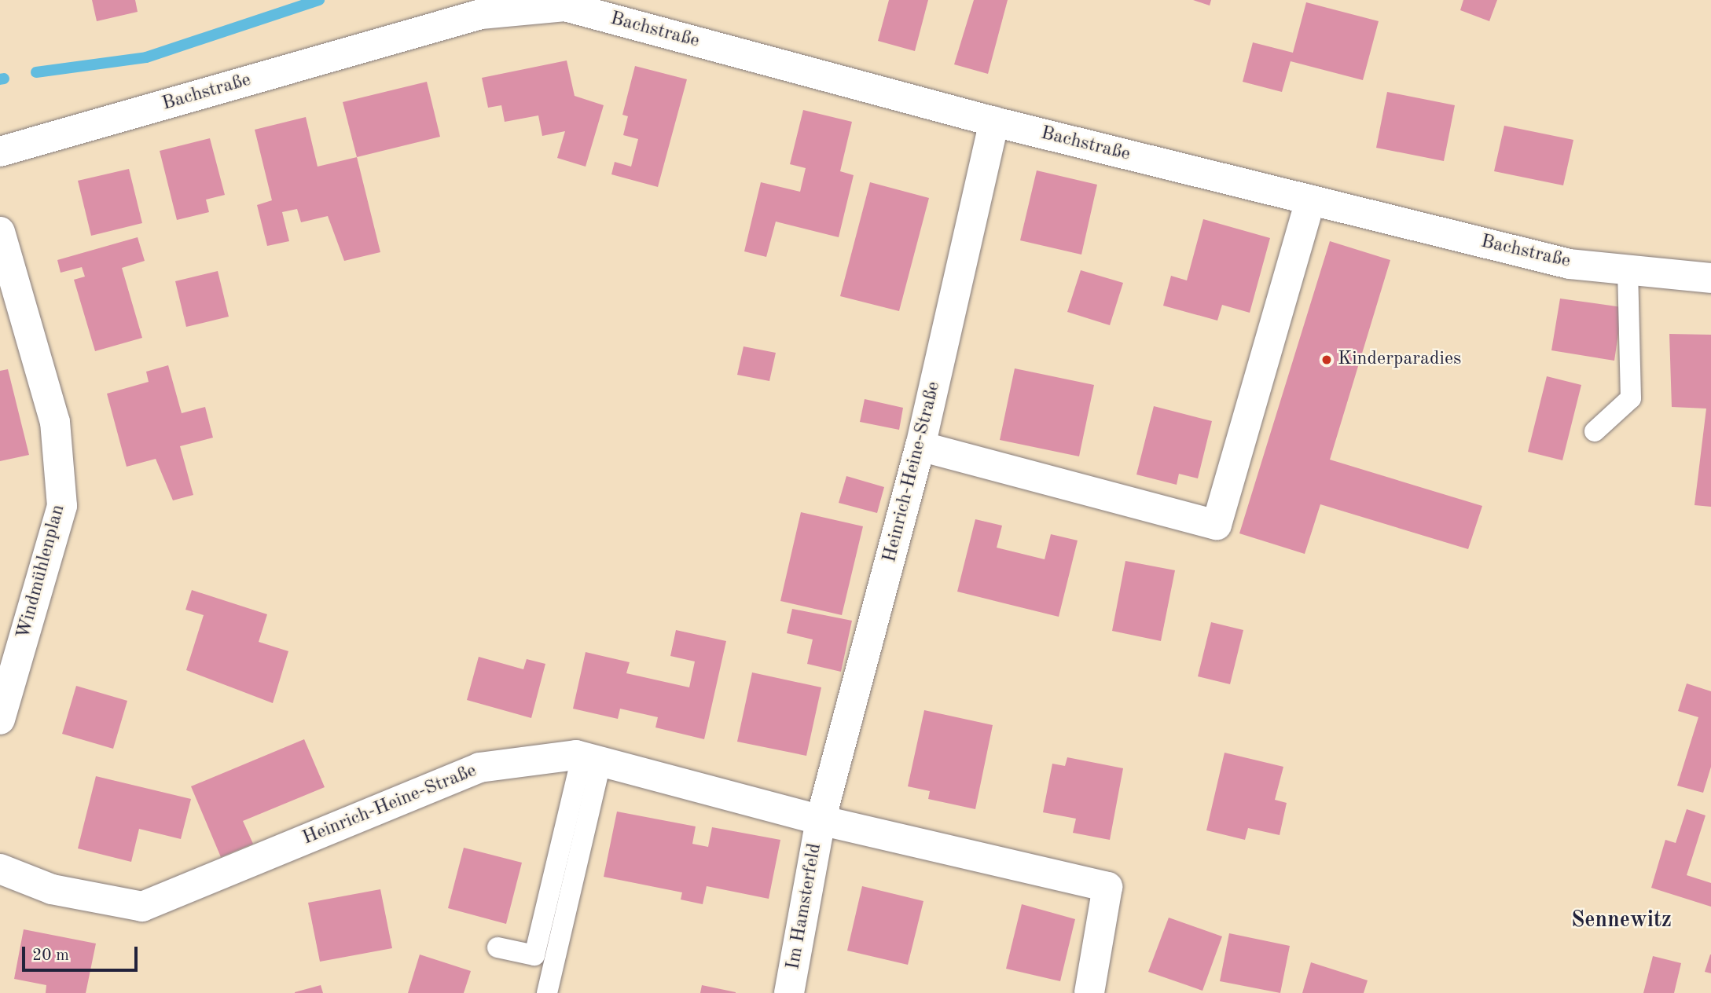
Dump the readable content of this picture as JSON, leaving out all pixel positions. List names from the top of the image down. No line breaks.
{"streets":{"street":["Bachstraße","Heinrich-Heine-Straße","Windmühlenplan","Im Hamsterfeld"]},"crossings":[["Bachstraße","Heinrich-Heine-Straße"],["Heinrich-Heine-Straße","Im Hamsterfeld"]],"districts":["Sennewitz"],"places":["Kinderparadies"],"scale_bar":"20 m"}
